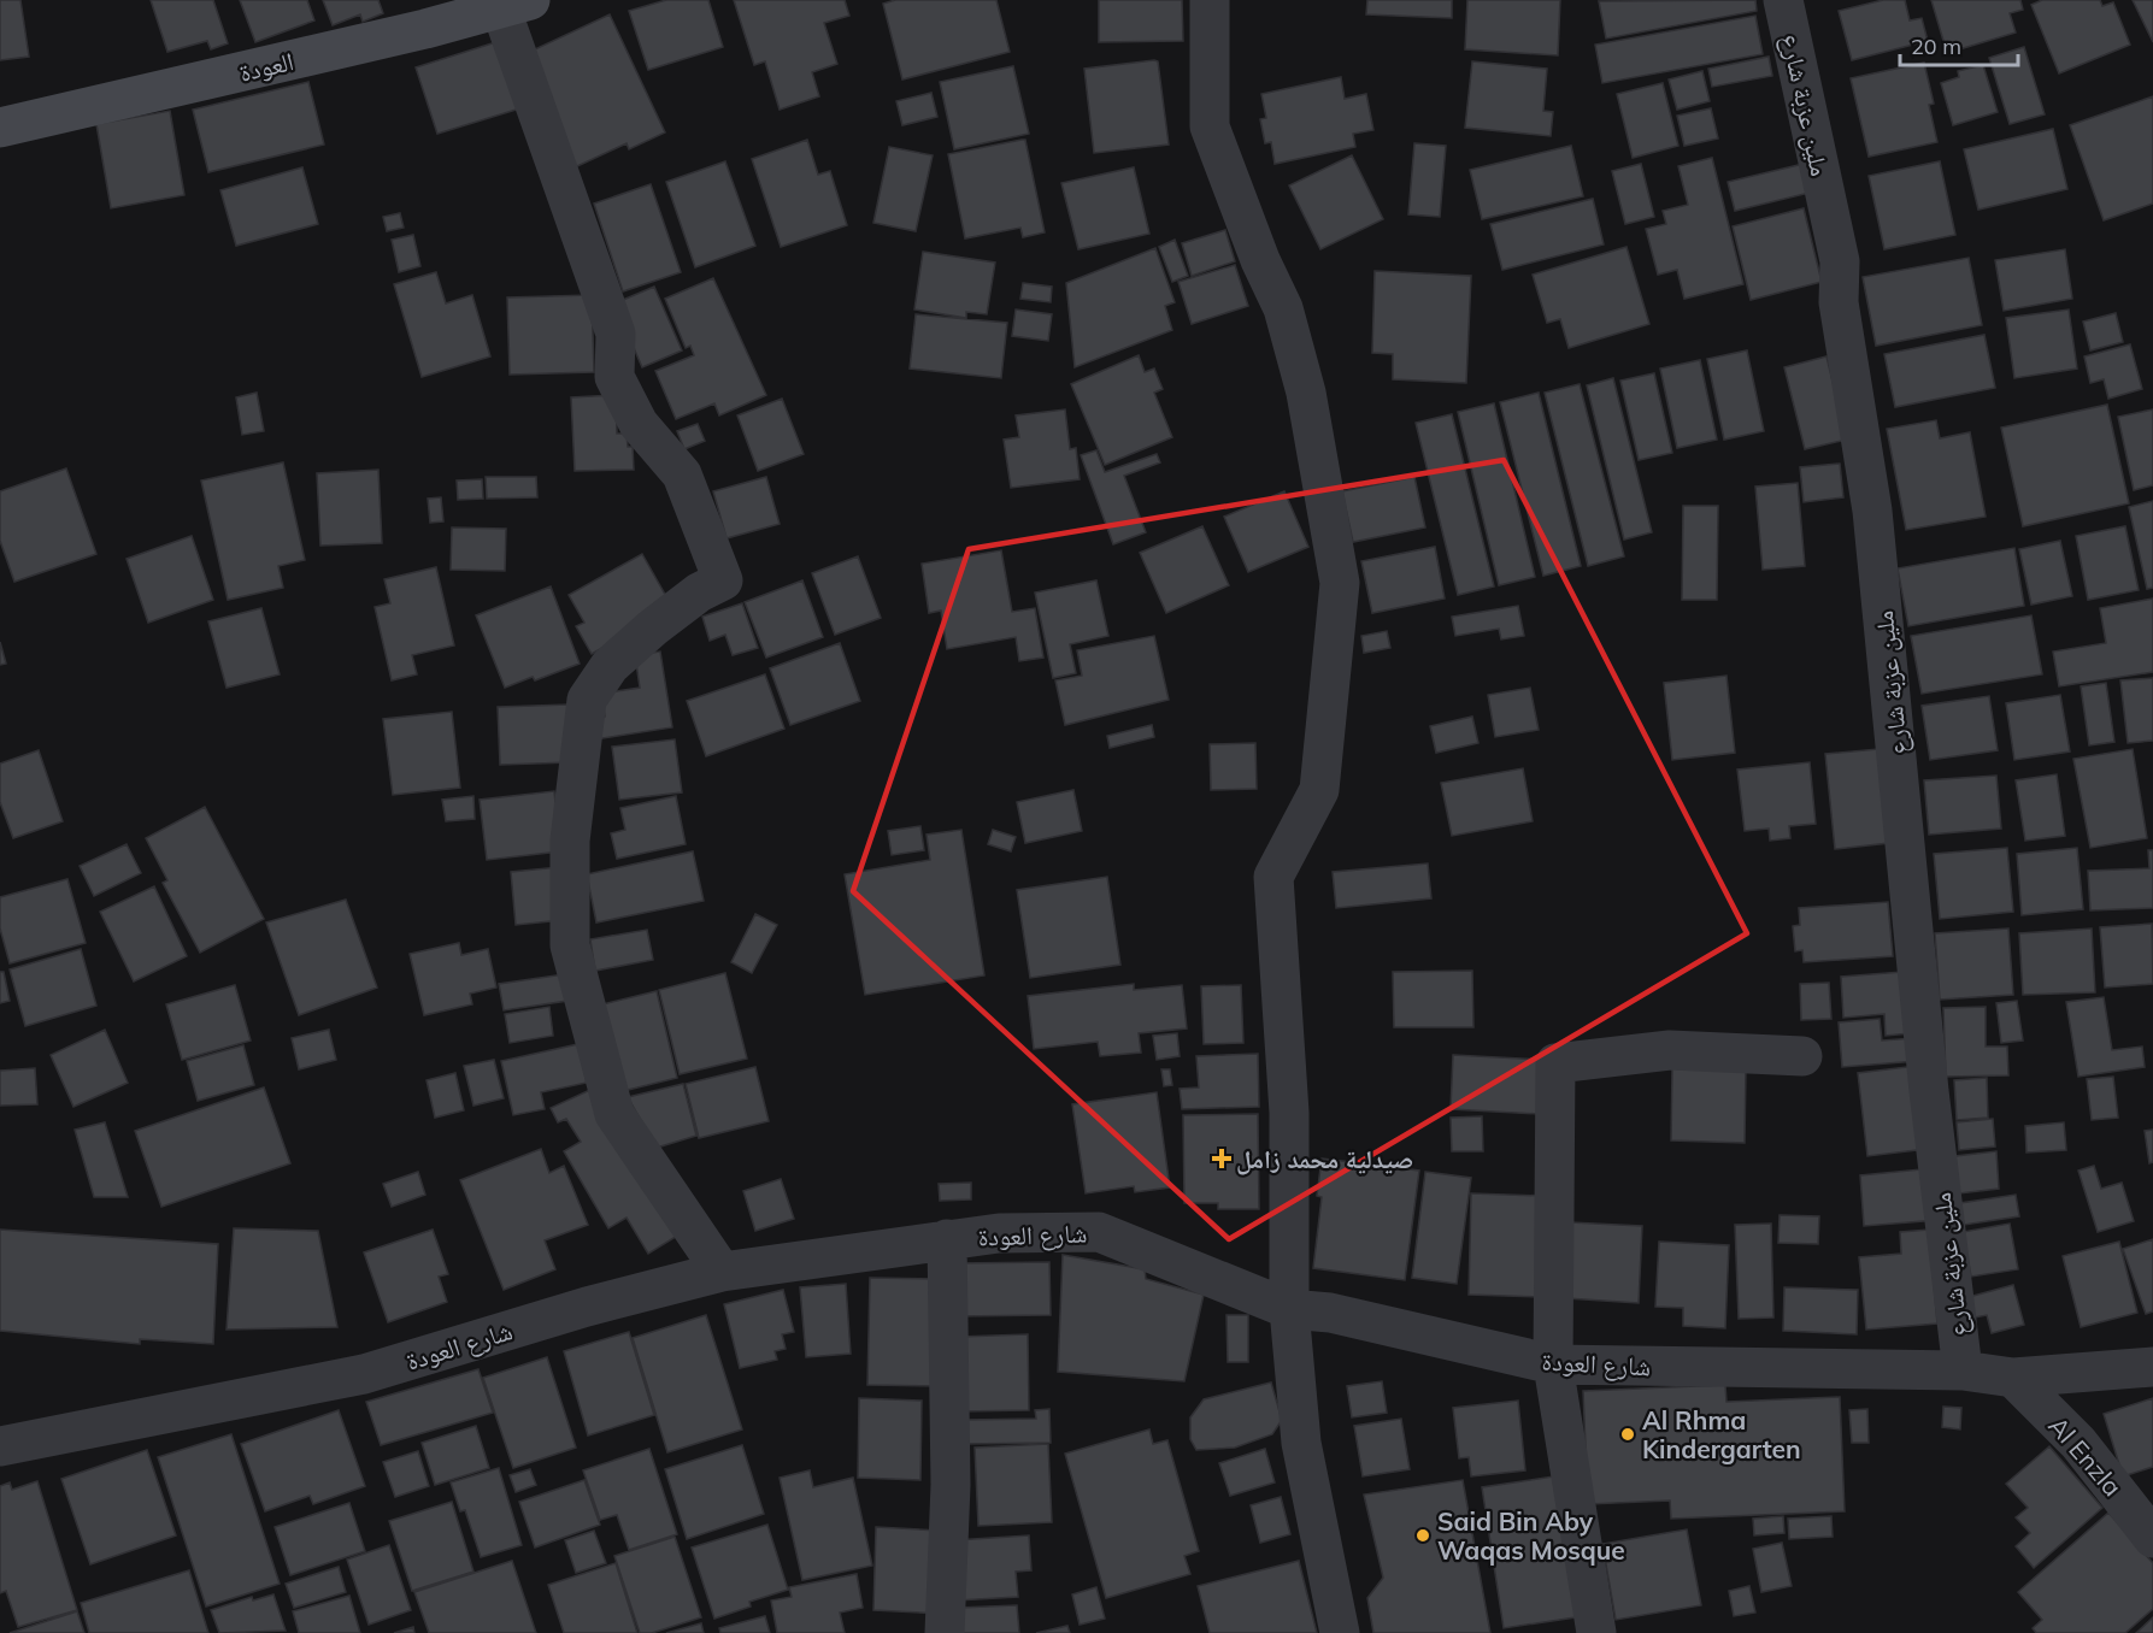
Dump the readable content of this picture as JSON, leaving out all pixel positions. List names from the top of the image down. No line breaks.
{"streets":{"main road":["العودة"],"street":["ملين عزبة شارع","شارع العودة","Al Enzla"]},"crossings":[["ملين عزبة شارع","شارع العودة"],["شارع العودة","Al Enzla"]],"places":{"health":["صيدلية محمد زامل"],"other":["Al Rhma Kindergarten","Said Bin Aby Waqas Mosque"]},"scale_bar":"20 m"}
